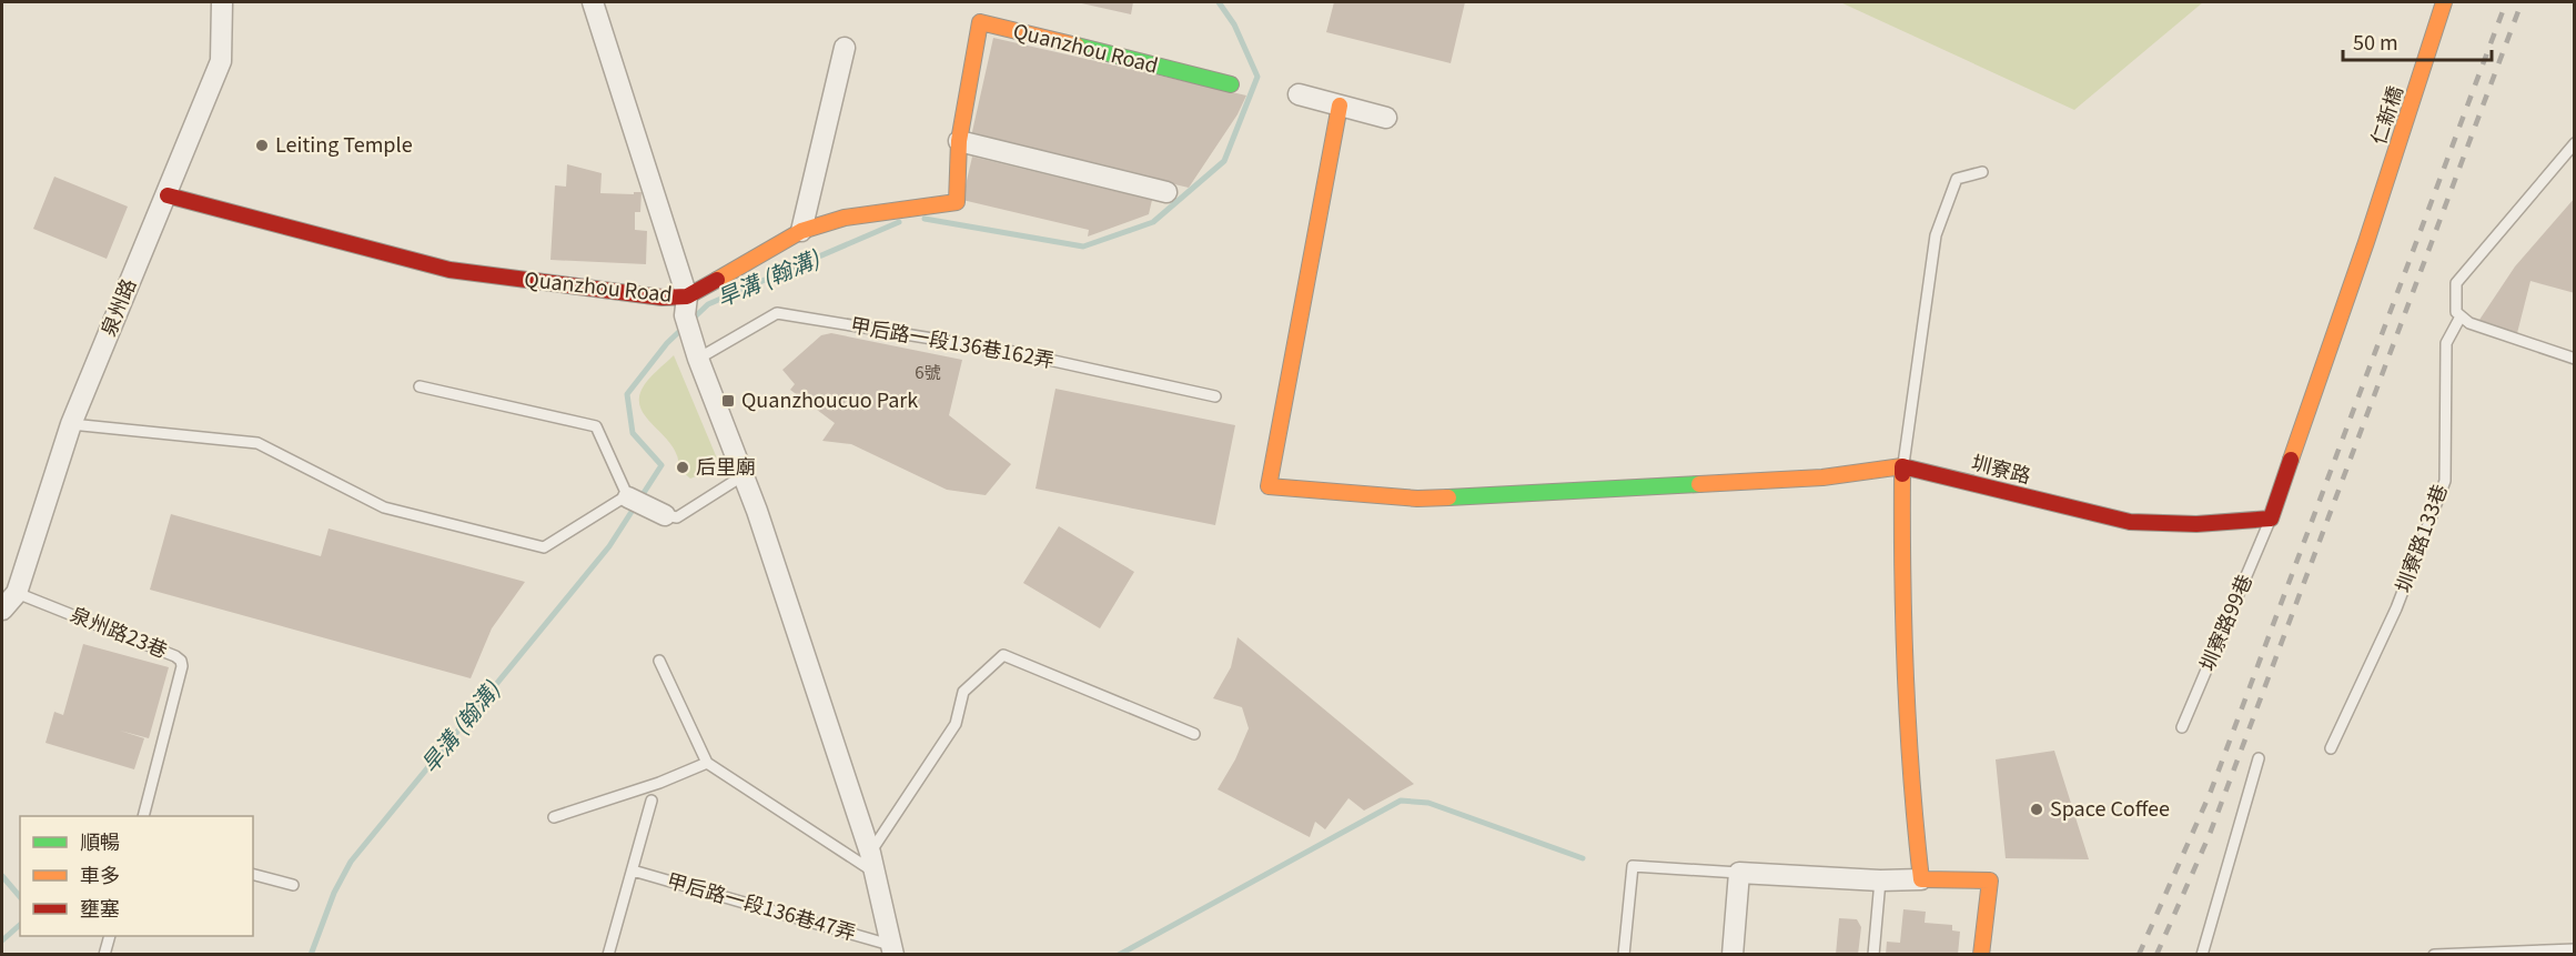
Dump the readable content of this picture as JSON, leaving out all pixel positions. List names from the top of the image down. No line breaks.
{"streets":{"street":["Quanzhou Road","仁新橋","泉州路","圳寮路"],"lane":["甲后路一段136巷162弄","圳寮路133巷","圳寮路99巷","泉州路23巷","甲后路一段136巷47弄"]},"crossings":[["Quanzhou Road","泉州路"],["仁新橋","圳寮路"],["仁新橋","圳寮路99巷"],["泉州路","泉州路23巷"],["圳寮路","圳寮路99巷"]],"water":["旱溝 (翰溝)"],"places":{"other":["Leiting Temple","后里廟","Space Coffee"],"transit":["Quanzhoucuo Park"]},"house_numbers":["6號"],"legend":["順暢","車多","壅塞"],"scale_bar":"50 m"}
